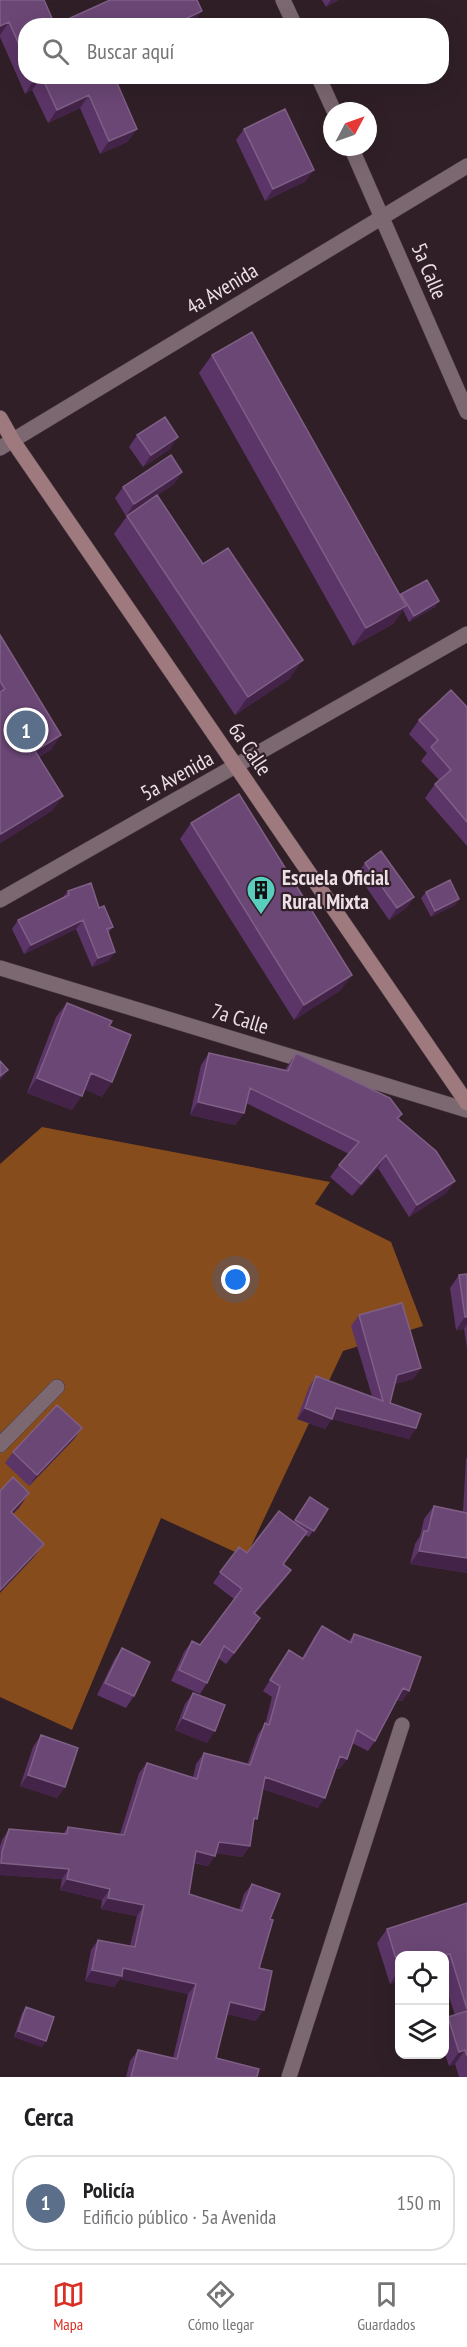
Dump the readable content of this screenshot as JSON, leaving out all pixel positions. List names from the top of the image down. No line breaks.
{"streets":{"main road":["6a Calle"],"street":["5a Calle","4a Avenida","5a Avenida","7a Calle"]},"crossings":[["5a Calle","4a Avenida"],["4a Avenida","6a Calle"],["6a Calle","5a Avenida"]],"places":{"building":["Escuela Oficial Rural Mixta"]},"north":"top right","page":{"search":"Buscar aquí","pins":"1","heading":"Cerca","list":[{"mark":"1","name":"Policía","note":"Edificio público · 5a Avenida","value":"150 m"}],"nav":["Mapa","Cómo llegar","Guardados"]}}
